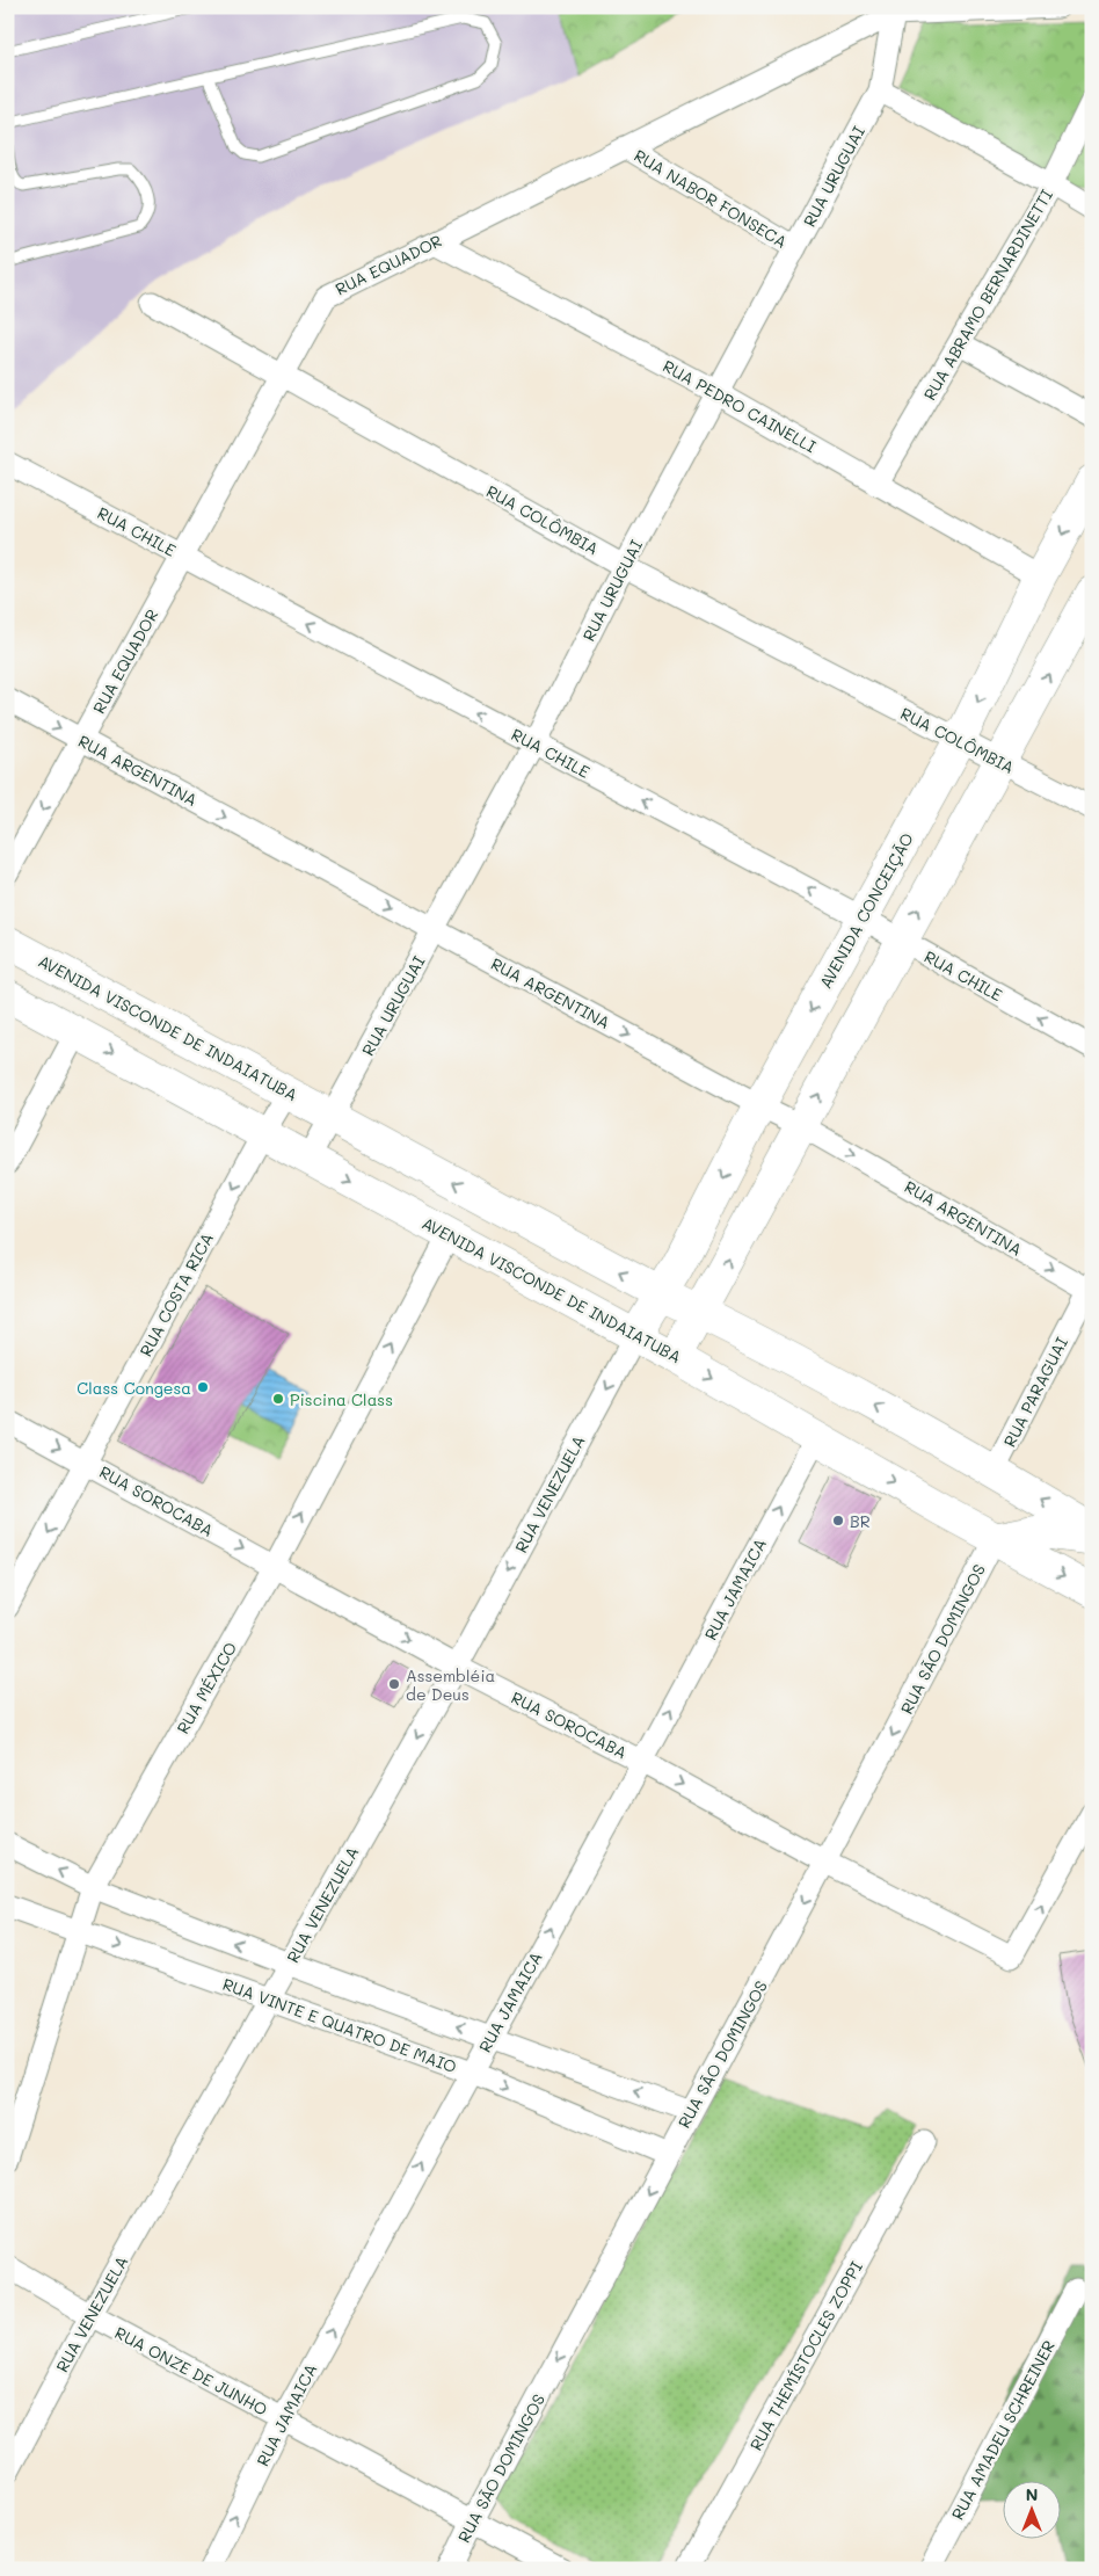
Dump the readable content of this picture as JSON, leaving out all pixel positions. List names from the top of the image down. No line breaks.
{"streets":{"main road":["AVENIDA CONCEIÇÃO","AVENIDA VISCONDE DE INDAIATUBA"],"street":["RUA URUGUAI","RUA NABOR FONSECA","RUA EQUADOR","RUA ABRAMO BERNARDINETTI","RUA PEDRO CAINELLI","RUA COLÔMBIA","RUA CHILE","RUA ARGENTINA","RUA COSTA RICA","RUA PARAGUAI","RUA VENEZUELA","RUA SOROCABA","RUA JAMAICA","RUA SÃO DOMINGOS","RUA MÉXICO","RUA VINTE E QUATRO DE MAIO","RUA THEMÍSTOCLES ZOPPI","RUA ONZE DE JUNHO","RUA AMADEU SCHREINER"]},"crossings":[["RUA URUGUAI","RUA NABOR FONSECA"],["RUA URUGUAI","RUA EQUADOR"],["RUA URUGUAI","RUA PEDRO CAINELLI"],["RUA URUGUAI","RUA COLÔMBIA"],["RUA URUGUAI","RUA CHILE"],["RUA URUGUAI","RUA ARGENTINA"],["RUA URUGUAI","AVENIDA VISCONDE DE INDAIATUBA"],["RUA NABOR FONSECA","RUA EQUADOR"],["RUA EQUADOR","RUA PEDRO CAINELLI"],["RUA EQUADOR","RUA COLÔMBIA"],["RUA EQUADOR","RUA CHILE"],["RUA EQUADOR","RUA ARGENTINA"],["RUA ABRAMO BERNARDINETTI","RUA PEDRO CAINELLI"],["RUA PEDRO CAINELLI","AVENIDA CONCEIÇÃO"],["RUA COLÔMBIA","AVENIDA CONCEIÇÃO"],["RUA CHILE","AVENIDA CONCEIÇÃO"],["RUA ARGENTINA","AVENIDA CONCEIÇÃO"],["RUA ARGENTINA","RUA PARAGUAI"],["AVENIDA CONCEIÇÃO","AVENIDA VISCONDE DE INDAIATUBA"],["AVENIDA CONCEIÇÃO","RUA VENEZUELA"],["AVENIDA VISCONDE DE INDAIATUBA","RUA COSTA RICA"],["AVENIDA VISCONDE DE INDAIATUBA","RUA PARAGUAI"],["AVENIDA VISCONDE DE INDAIATUBA","RUA VENEZUELA"],["AVENIDA VISCONDE DE INDAIATUBA","RUA JAMAICA"],["AVENIDA VISCONDE DE INDAIATUBA","RUA SÃO DOMINGOS"],["AVENIDA VISCONDE DE INDAIATUBA","RUA MÉXICO"],["RUA COSTA RICA","RUA SOROCABA"],["RUA VENEZUELA","RUA SOROCABA"],["RUA VENEZUELA","RUA VINTE E QUATRO DE MAIO"],["RUA VENEZUELA","RUA ONZE DE JUNHO"],["RUA SOROCABA","RUA JAMAICA"],["RUA SOROCABA","RUA SÃO DOMINGOS"],["RUA SOROCABA","RUA MÉXICO"],["RUA JAMAICA","RUA VINTE E QUATRO DE MAIO"],["RUA JAMAICA","RUA ONZE DE JUNHO"],["RUA SÃO DOMINGOS","RUA VINTE E QUATRO DE MAIO"],["RUA SÃO DOMINGOS","RUA ONZE DE JUNHO"],["RUA MÉXICO","RUA VINTE E QUATRO DE MAIO"]],"one_way":["RUA CHILE","RUA ARGENTINA","RUA COSTA RICA","RUA VENEZUELA","RUA SOROCABA","RUA JAMAICA","RUA SÃO DOMINGOS","RUA MÉXICO"],"places":["Class Congesa","Piscina Class","BR","Assembléia de Deus"],"north":"top"}
